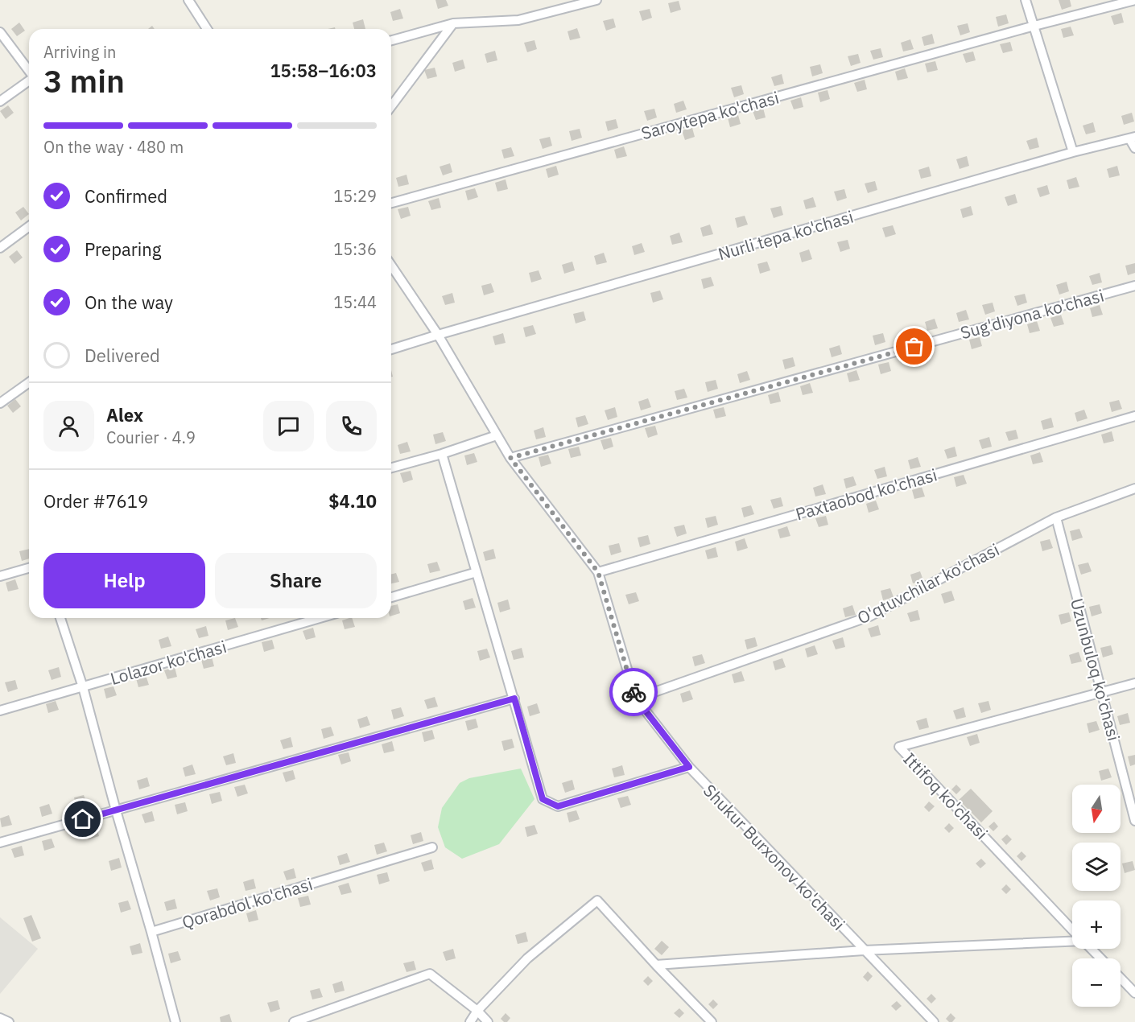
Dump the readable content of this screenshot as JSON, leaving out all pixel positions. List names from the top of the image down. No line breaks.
{"streets":{"street":["Saroytepa ko'chasi","Nurli tepa ko'chasi","Sug'diyona ko'chasi","Paxtaobod ko'chasi","O'qtuvchilar ko'chasi","Lolazor ko'chasi","Uzunbuloq ko'chasi","Ittifoq ko'chasi","Shukur Burxonov ko'chasi","Qorabdol ko'chasi"]},"crossings":[["Nurli tepa ko'chasi","Shukur Burxonov ko'chasi"],["Sug'diyona ko'chasi","Shukur Burxonov ko'chasi"],["Paxtaobod ko'chasi","Shukur Burxonov ko'chasi"],["O'qtuvchilar ko'chasi","Uzunbuloq ko'chasi"],["O'qtuvchilar ko'chasi","Shukur Burxonov ko'chasi"],["Uzunbuloq ko'chasi","Ittifoq ko'chasi"]],"north":"bottom","page":{"heading":["3 min","Arriving in","15:58–16:03"],"panel":["Alex","Courier · 4.9","Order #7619","$4.10"],"bar":"On the way · 480 m","list":[["Confirmed","15:29"],["Preparing","15:36"],["On the way","15:44"],"Delivered"],"buttons":["Help","Share"],"map_buttons":["+","−"]}}
